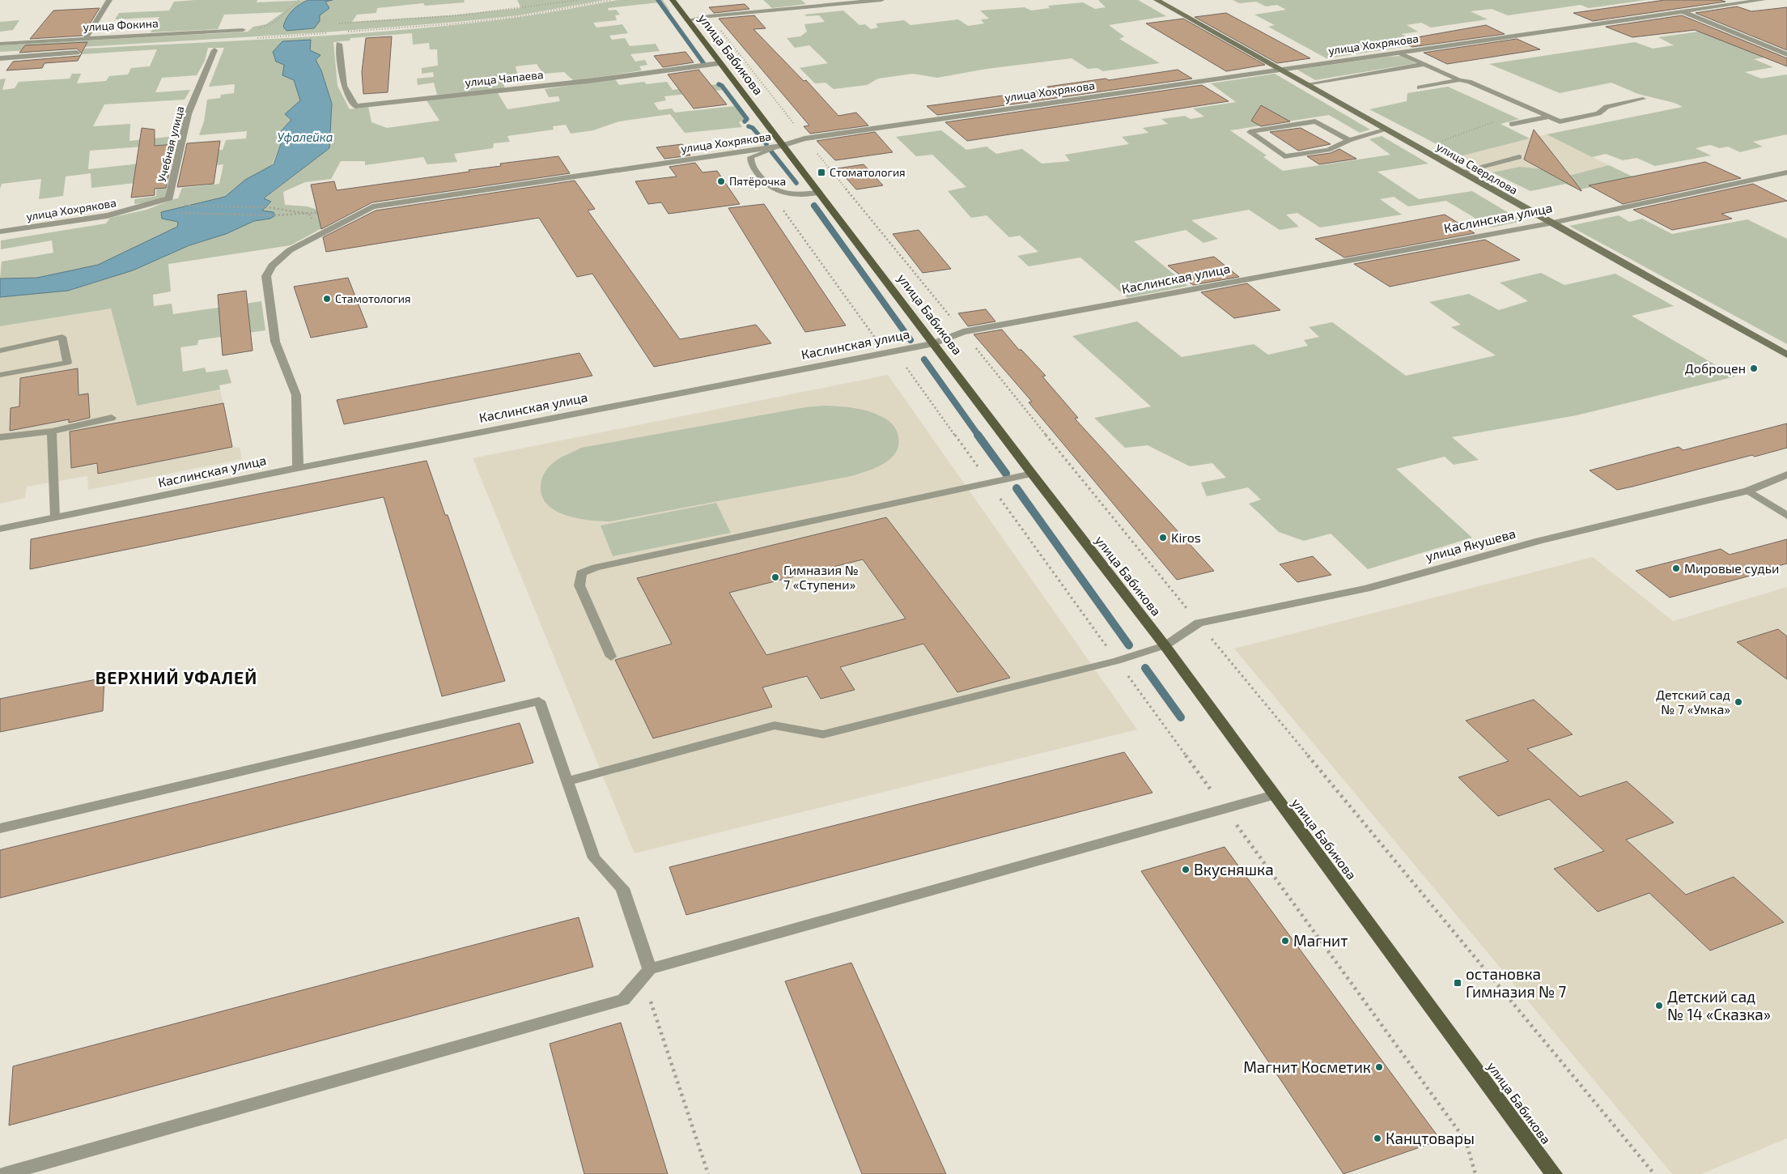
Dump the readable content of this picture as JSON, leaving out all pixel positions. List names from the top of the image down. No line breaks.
{"streets":{"main road":["улица Бабикова"],"street":["улица Фокина","улица Хохрякова","улица Чапаева","Учебная улица","улица Свердлова","Каслинская улица","улица Якушева"]},"crossings":[["улица Хохрякова","улица Бабикова"],["улица Хохрякова","Учебная улица"],["улица Хохрякова","улица Свердлова"],["улица Хохрякова","Каслинская улица"],["улица Бабикова","улица Чапаева"],["улица Бабикова","Каслинская улица"],["улица Бабикова","улица Якушева"],["улица Свердлова","Каслинская улица"]],"districts":["ВЕРХНИЙ УФАЛЕЙ"],"water":["Уфалейка"],"places":{"transit":["Стоматология","остановка Гимназия № 7"],"other":["Пятёрочка","Стамотология","Доброцен","Kiros","Мировые судьи","Гимназия № 7 «Ступени»","Детский сад № 7 «Умка»","Вкусняшка","Магнит","Детский сад № 14 «Сказка»","Магнит Косметик","Канцтовары"]}}
